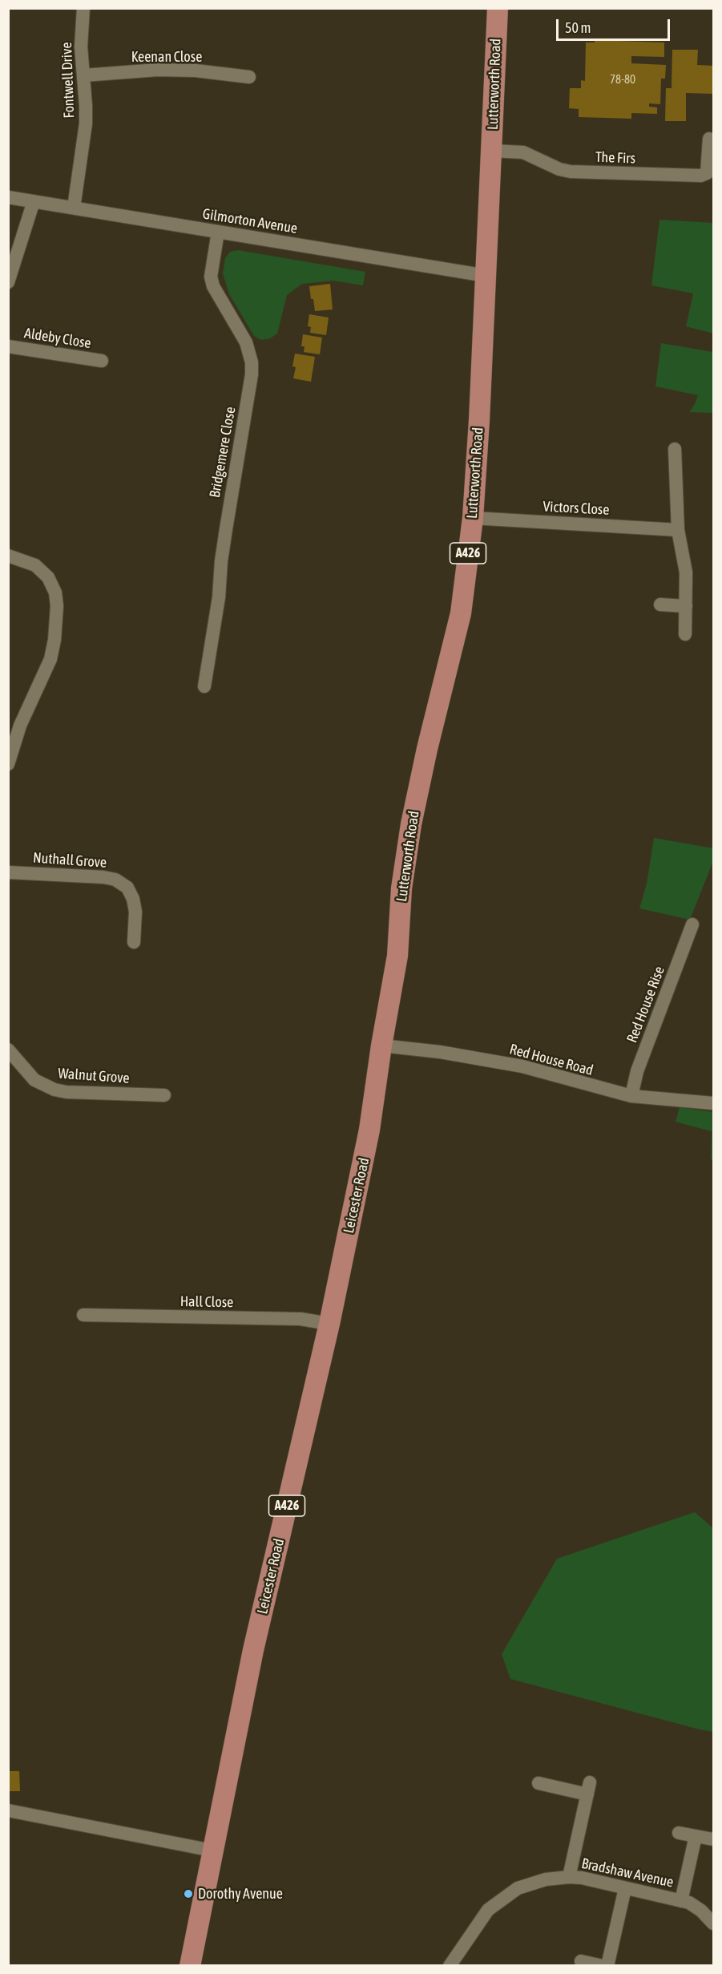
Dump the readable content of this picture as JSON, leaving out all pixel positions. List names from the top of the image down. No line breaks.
{"streets":{"main road":["Lutterworth Road","A426","Leicester Road"],"street":["Keenan Close","Fontwell Drive","The Firs","Gilmorton Avenue","Aldeby Close","Bridgemere Close","Victors Close","Nuthall Grove","Red House Rise","Red House Road","Walnut Grove","Hall Close","Bradshaw Avenue"]},"crossings":[["Keenan Close","Fontwell Drive"],["Fontwell Drive","Gilmorton Avenue"],["Lutterworth Road","The Firs"],["Lutterworth Road","Gilmorton Avenue"],["Lutterworth Road","Victors Close"],["Lutterworth Road","Red House Road"],["Lutterworth Road","Leicester Road"],["Gilmorton Avenue","Bridgemere Close"],["Red House Rise","Red House Road"],["Red House Road","Leicester Road"],["Leicester Road","Hall Close"]],"places":["Dorothy Avenue"],"house_numbers":["78-80"],"scale_bar":"50 m"}
